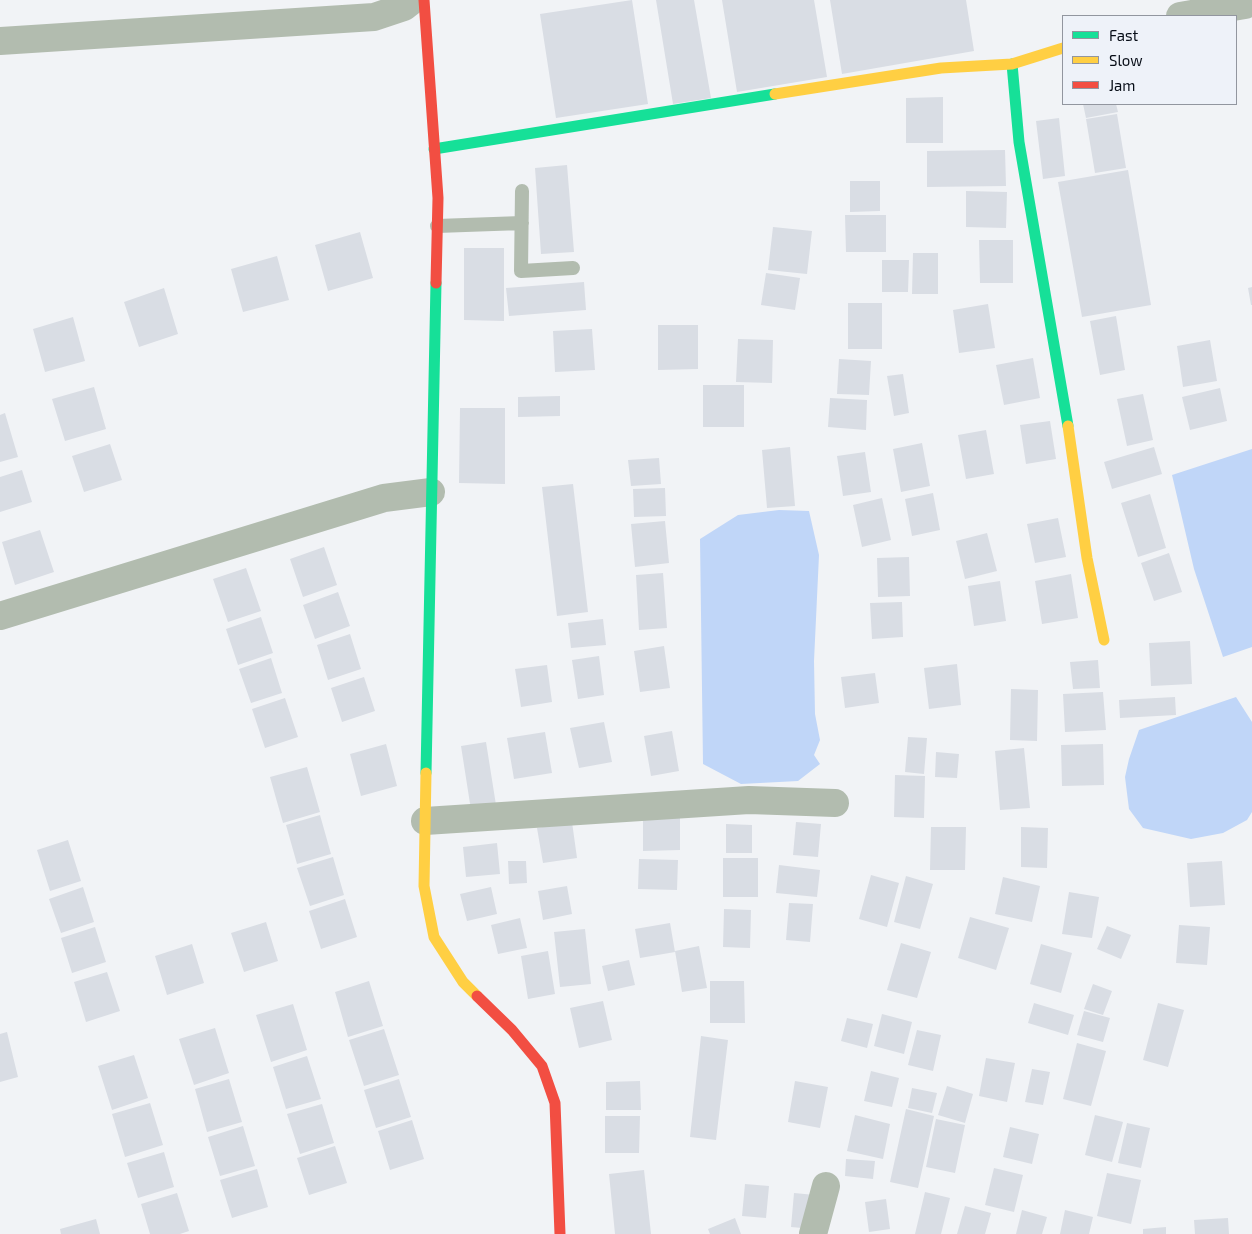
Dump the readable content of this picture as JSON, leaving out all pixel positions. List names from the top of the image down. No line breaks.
{"legend":["Fast","Slow","Jam"]}
